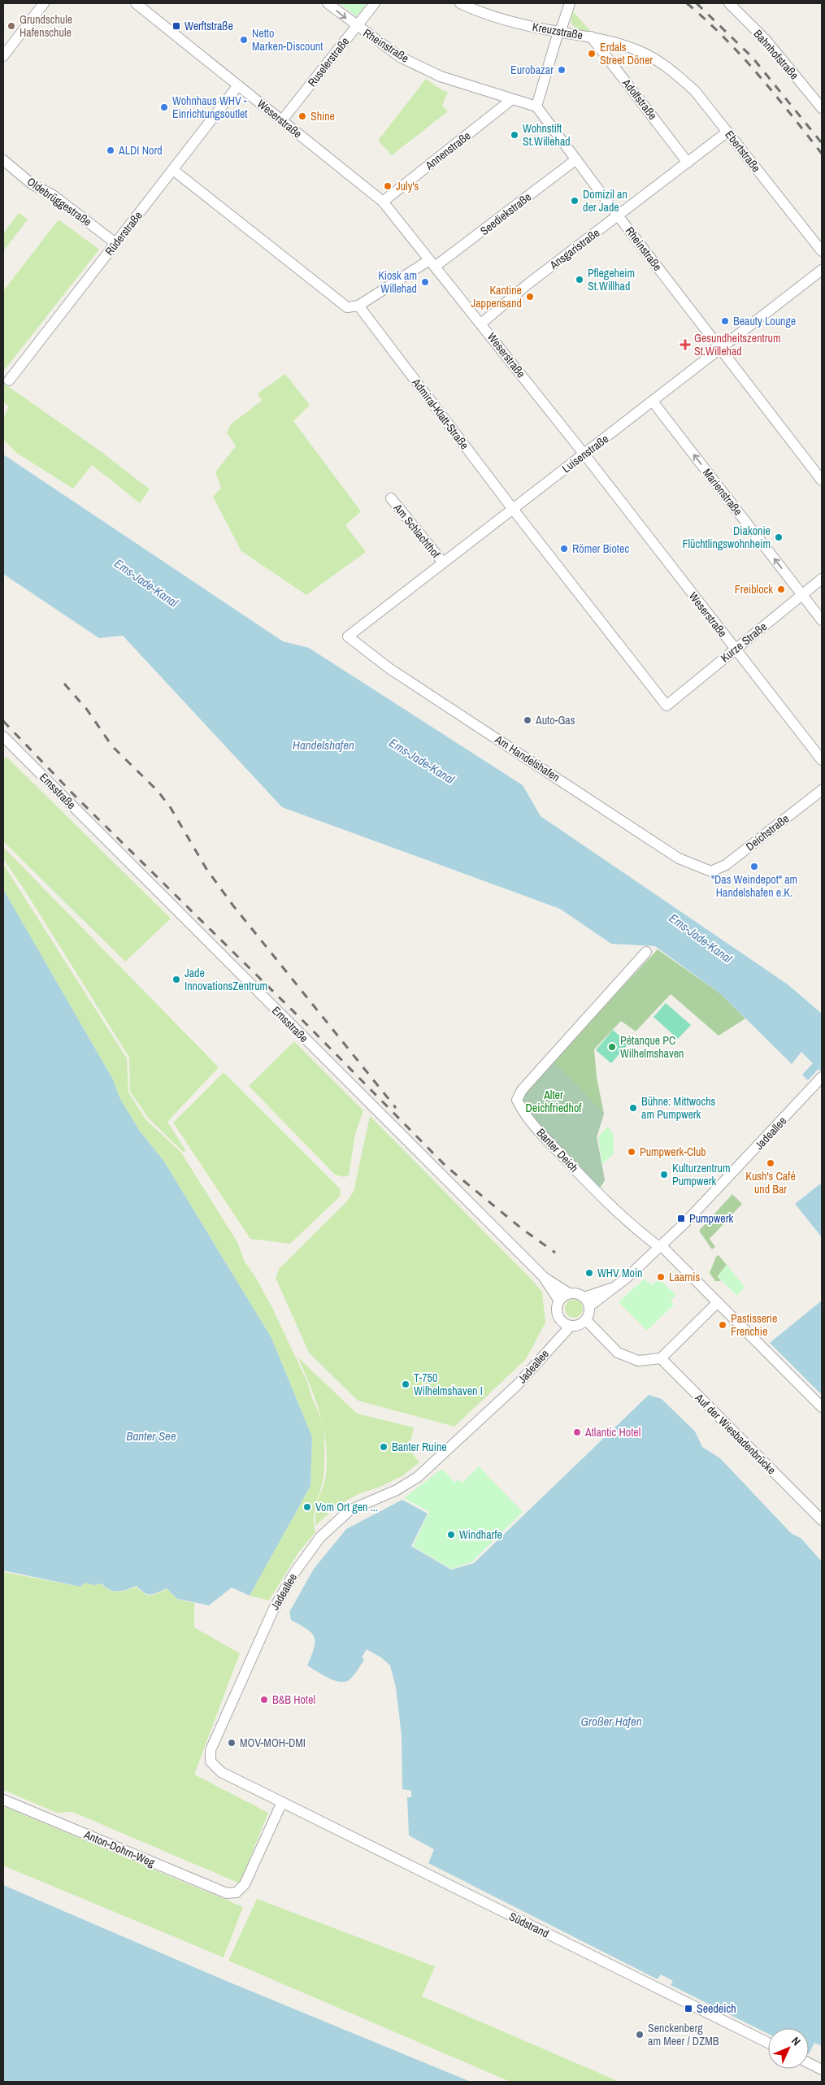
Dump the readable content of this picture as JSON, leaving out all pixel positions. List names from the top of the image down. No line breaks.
{"streets":{"street":["Kreuzstraße","Rheinstraße","Bahnhofstraße","Ruselerstraße","Adolfstraße","Weserstraße","Annenstraße","Ebertstraße","Oldebrüggestraße","Seediekstraße","Rüderstraße","Ansgaristraße","Admiral-Klatt-Straße","Luisenstraße","Marienstraße","Am Schlachthof","Kurze Straße","Am Handelshafen","Emsstraße","Deichstraße","Jadeallee","Banter Deich","Auf der Wiesbadenbrücke","Anton-Dohrn-Weg","Südstrand"]},"crossings":[["Kreuzstraße","Adolfstraße"],["Kreuzstraße","Ebertstraße"],["Rheinstraße","Ruselerstraße"],["Rheinstraße","Annenstraße"],["Rheinstraße","Seediekstraße"],["Rheinstraße","Ansgaristraße"],["Rheinstraße","Luisenstraße"],["Ruselerstraße","Weserstraße"],["Adolfstraße","Ansgaristraße"],["Weserstraße","Annenstraße"],["Weserstraße","Seediekstraße"],["Weserstraße","Rüderstraße"],["Weserstraße","Ansgaristraße"],["Weserstraße","Luisenstraße"],["Weserstraße","Kurze Straße"],["Ebertstraße","Ansgaristraße"],["Oldebrüggestraße","Rüderstraße"],["Seediekstraße","Admiral-Klatt-Straße"],["Admiral-Klatt-Straße","Luisenstraße"],["Admiral-Klatt-Straße","Kurze Straße"],["Luisenstraße","Marienstraße"],["Luisenstraße","Am Schlachthof"],["Luisenstraße","Am Handelshafen"],["Marienstraße","Kurze Straße"],["Am Handelshafen","Deichstraße"],["Emsstraße","Jadeallee"],["Jadeallee","Banter Deich"],["Jadeallee","Anton-Dohrn-Weg"],["Jadeallee","Südstrand"],["Anton-Dohrn-Weg","Südstrand"]],"one_way":["Marienstraße"],"water":["Ems-Jade-Kanal","Handelshafen","Banter See","Großer Hafen"],"parks":["Alter Deichfriedhof"],"places":{"other":["Grundschule Hafenschule","Netto Marken-Discount","Erdals Street Döner","Eurobazar","Wohnhaus WHV - Einrichtungsoutlet","Shine","Wohnstift St.Willehad","ALDI Nord","July's","Domizil an der Jade","Pflegeheim St.Willhad","Kiosk am Willehad","Kantine Jappensand","Beauty Lounge","Diakonie Flüchtlingswohnheim","Römer Biotec","Freiblock","Auto-Gas","\"Das Weindepot\" am Handelshafen e.K.","Jade InnovationsZentrum","Pétanque PC Wilhelmshaven","Bühne: Mittwochs am Pumpwerk","Pumpwerk-Club","Kush's Café und Bar","Kulturzentrum Pumpwerk","WHV Moin","Laarnis","Pastisserie Frenchie","T-750 Wilhelmshaven I","Atlantic Hotel","Banter Ruine","Vom Ort gen ...","Windharfe","B&B Hotel","MOV-MOH-DMI","Senckenberg am Meer / DZMB"],"transit":["Werftstraße","Pumpwerk","Seedeich"],"health":["Gesundheitszentrum St.Willehad"]},"north":"top right"}
